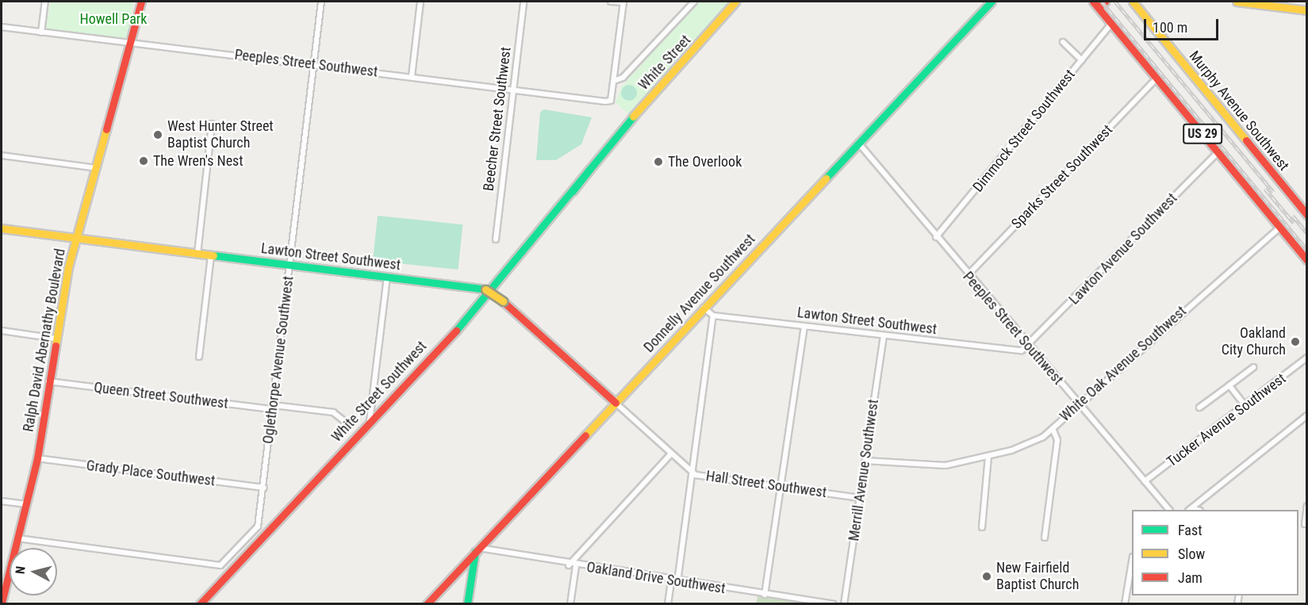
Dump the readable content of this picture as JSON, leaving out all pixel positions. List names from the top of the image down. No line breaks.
{"streets":{"street":["White Street","Peeples Street Southwest","Murphy Avenue Southwest","Beecher Street Southwest","Dimmock Street Southwest","US 29","Sparks Street Southwest","Lawton Avenue Southwest","Lawton Street Southwest","Donnelly Avenue Southwest","Ralph David Abernathy Boulevard","Oglethorpe Avenue Southwest","White Oak Avenue Southwest","White Street Southwest","Queen Street Southwest","Tucker Avenue Southwest","Merrill Avenue Southwest","Grady Place Southwest","Hall Street Southwest","Oakland Drive Southwest"]},"crossings":[["White Street","White Street Southwest"],["Peeples Street Southwest","Beecher Street Southwest"],["Peeples Street Southwest","Dimmock Street Southwest"],["Peeples Street Southwest","Sparks Street Southwest"],["Peeples Street Southwest","Lawton Avenue Southwest"],["Peeples Street Southwest","Lawton Street Southwest"],["Peeples Street Southwest","Donnelly Avenue Southwest"],["Peeples Street Southwest","Ralph David Abernathy Boulevard"],["Peeples Street Southwest","Oglethorpe Avenue Southwest"],["Peeples Street Southwest","White Oak Avenue Southwest"],["Peeples Street Southwest","Tucker Avenue Southwest"],["Dimmock Street Southwest","US 29"],["US 29","Sparks Street Southwest"],["US 29","Lawton Avenue Southwest"],["US 29","White Oak Avenue Southwest"],["Lawton Avenue Southwest","Lawton Street Southwest"],["Lawton Street Southwest","Donnelly Avenue Southwest"],["Lawton Street Southwest","Ralph David Abernathy Boulevard"],["Lawton Street Southwest","Oglethorpe Avenue Southwest"],["Lawton Street Southwest","Merrill Avenue Southwest"],["Lawton Street Southwest","Hall Street Southwest"],["Donnelly Avenue Southwest","Hall Street Southwest"],["Donnelly Avenue Southwest","Oakland Drive Southwest"],["Ralph David Abernathy Boulevard","Oglethorpe Avenue Southwest"],["Ralph David Abernathy Boulevard","Queen Street Southwest"],["Ralph David Abernathy Boulevard","Grady Place Southwest"],["Oglethorpe Avenue Southwest","Queen Street Southwest"],["Oglethorpe Avenue Southwest","Grady Place Southwest"],["Merrill Avenue Southwest","Hall Street Southwest"]],"parks":["Howell Park"],"places":["West Hunter Street Baptist Church","The Wren's Nest","The Overlook","Oakland City Church","New Fairfield Baptist Church"],"legend":["Fast","Slow","Jam"],"scale_bar":"100 m","north":"left"}
